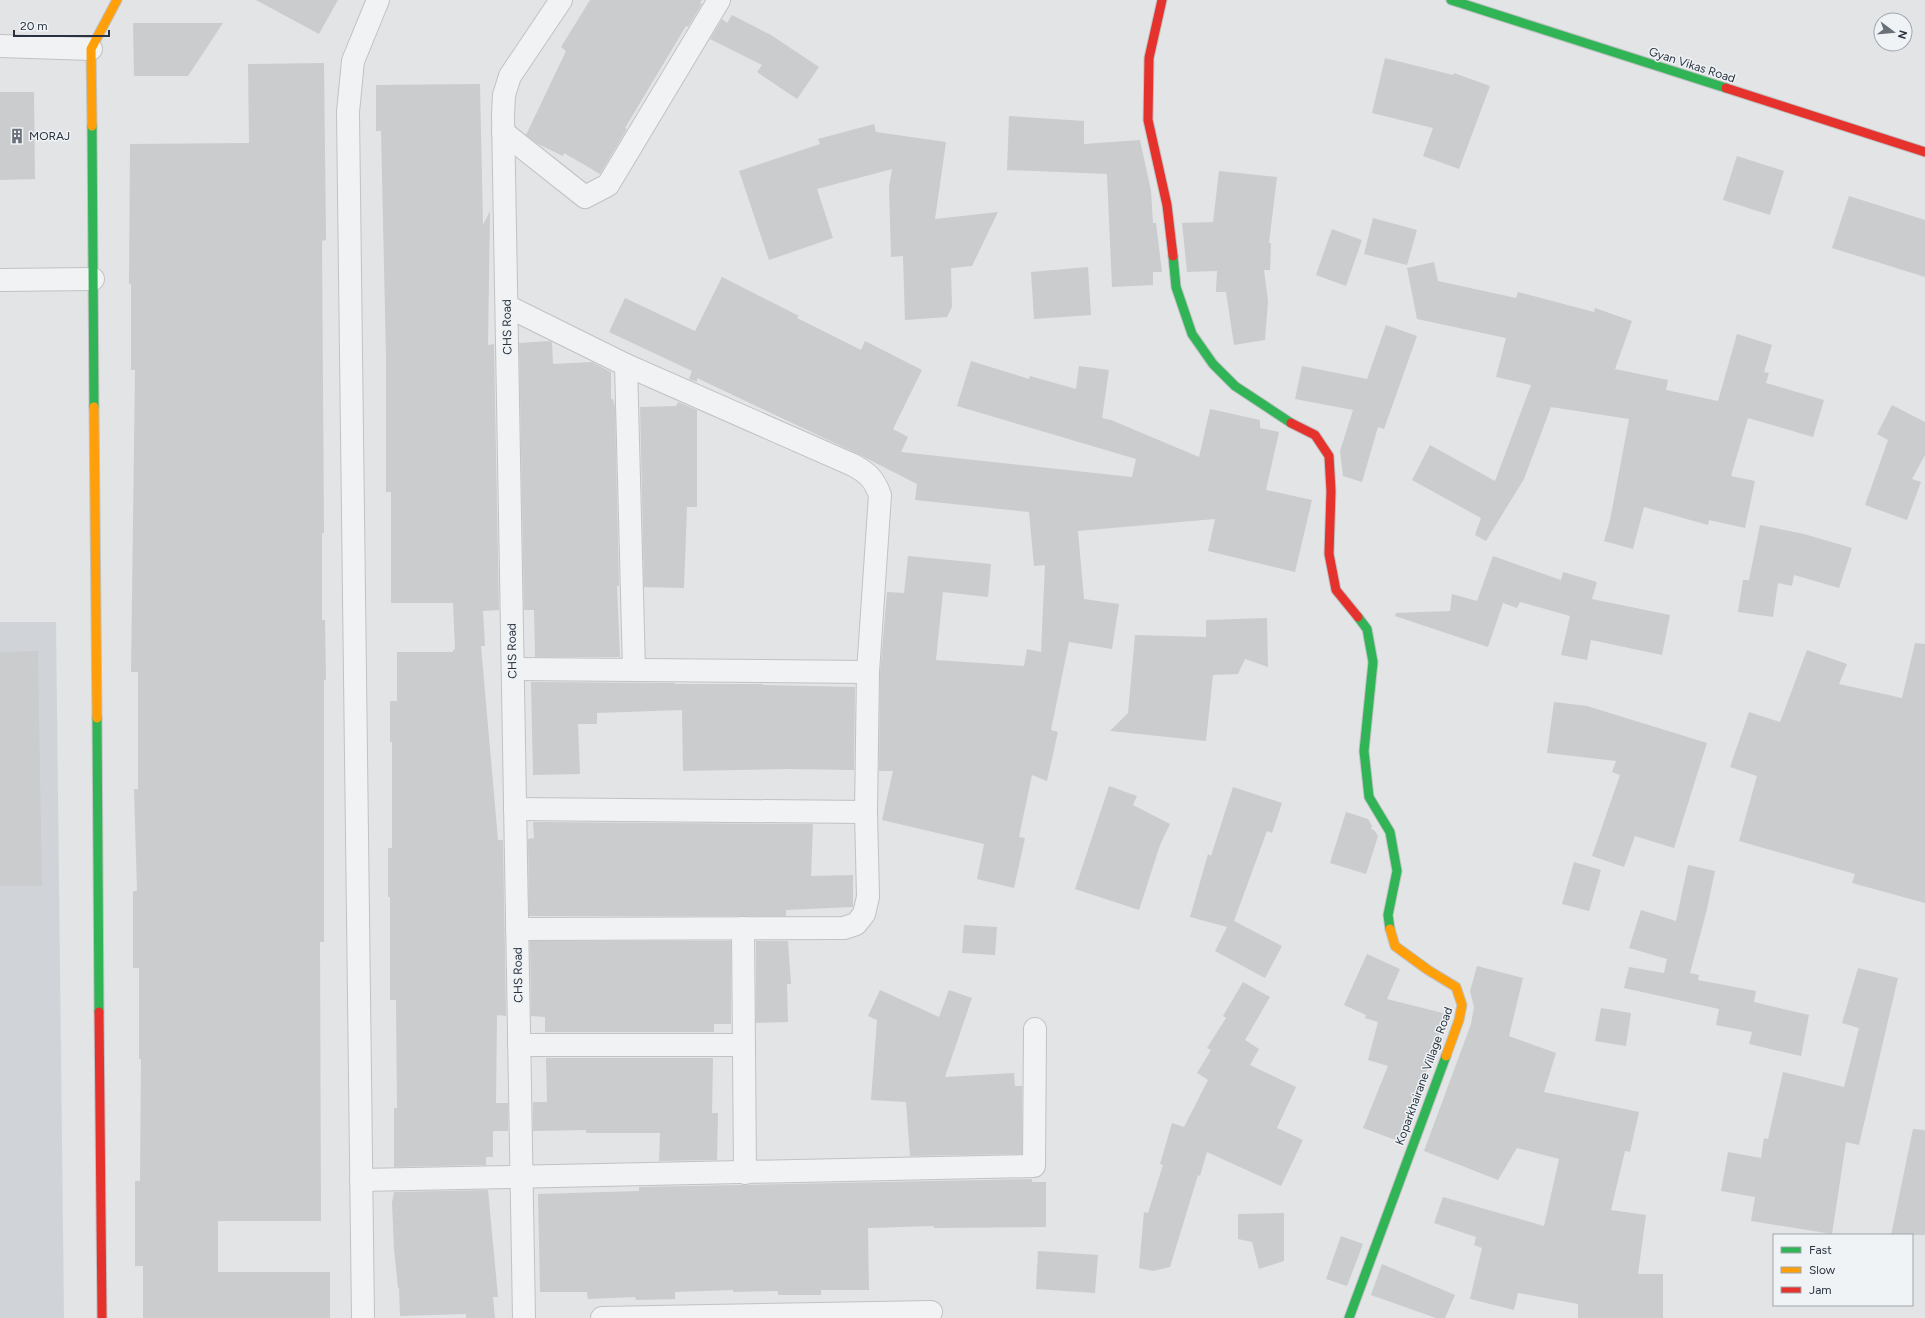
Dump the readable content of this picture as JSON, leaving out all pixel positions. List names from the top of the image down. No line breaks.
{"streets":{"street":["Gyan Vikas Road","CHS Road","Koparkhairane Village Road"]},"places":{"building":["MORAJ"]},"legend":["Fast","Slow","Jam"],"scale_bar":"20 m","north":"right"}
